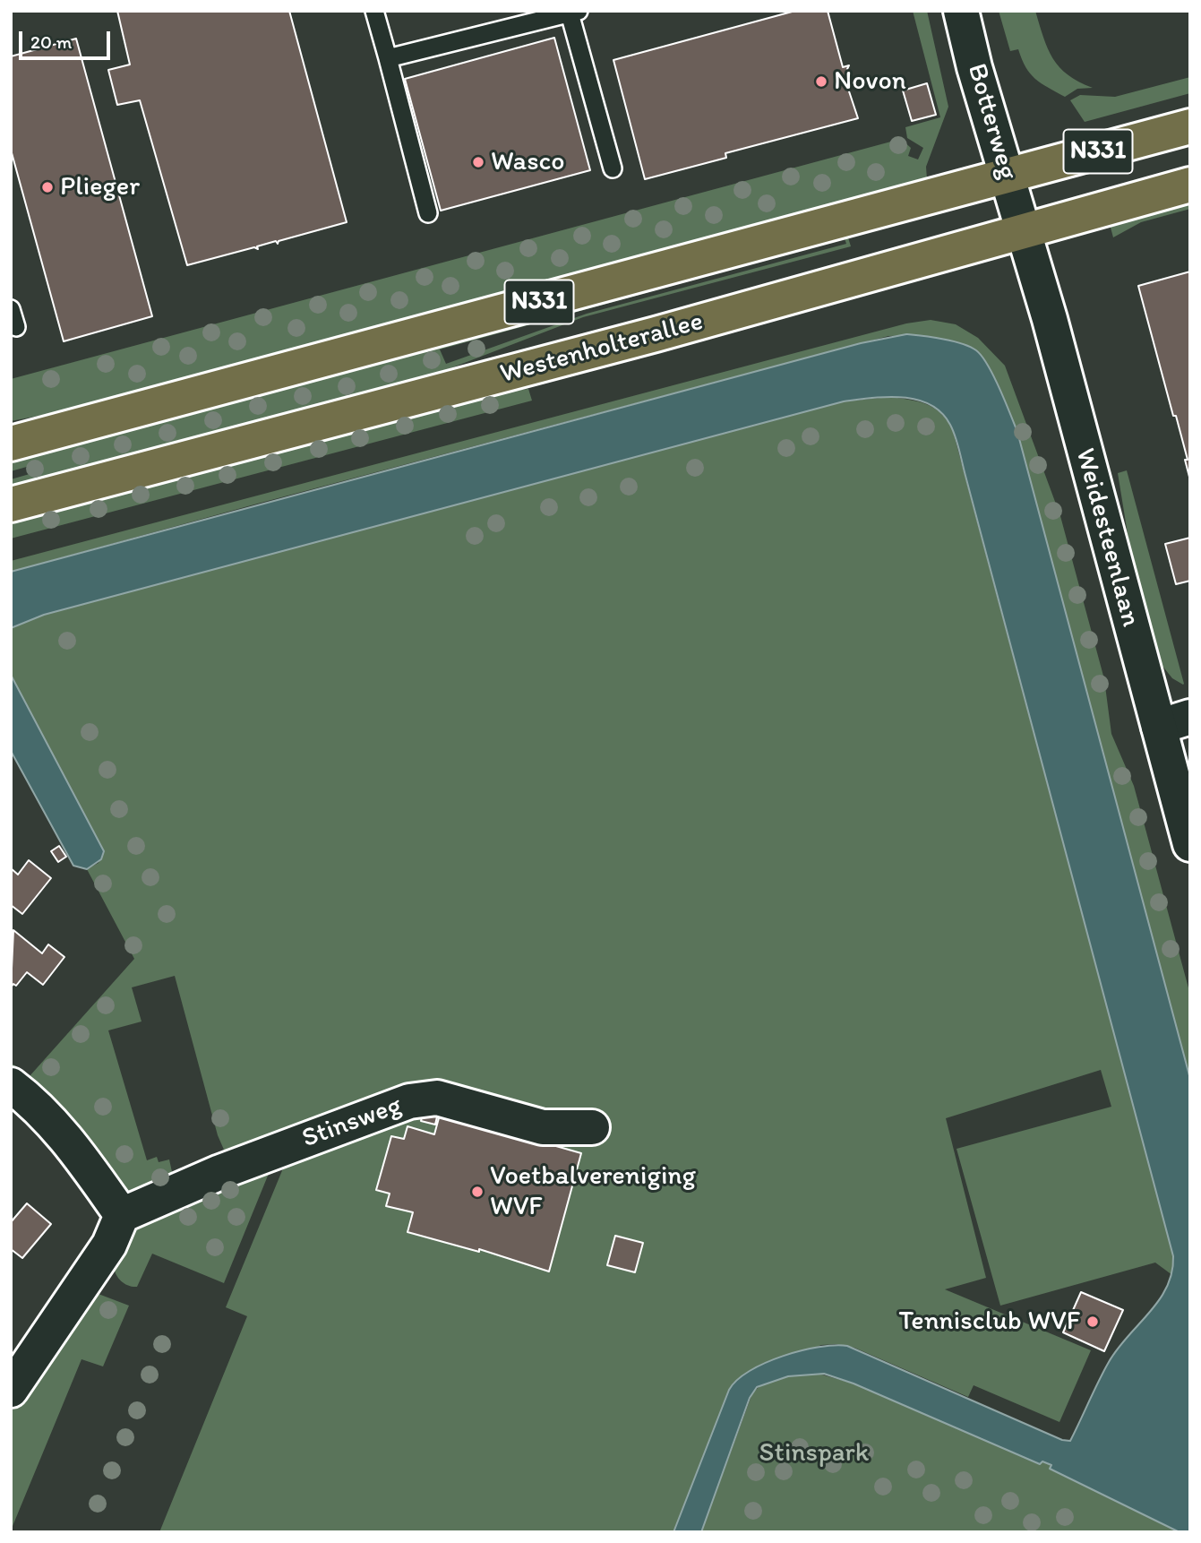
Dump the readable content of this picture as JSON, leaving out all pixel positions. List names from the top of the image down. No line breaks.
{"streets":{"main road":["N331","Westenholterallee"],"street":["Botterweg","Weidesteenlaan","Stinsweg"]},"crossings":[["Botterweg","N331"],["Botterweg","Westenholterallee"],["Botterweg","Weidesteenlaan"],["Westenholterallee","Weidesteenlaan"]],"parks":["Stinspark"],"places":["Novon","Wasco","Plieger","Voetbalvereniging WVF","Tennisclub WVF"],"scale_bar":"20 m"}
